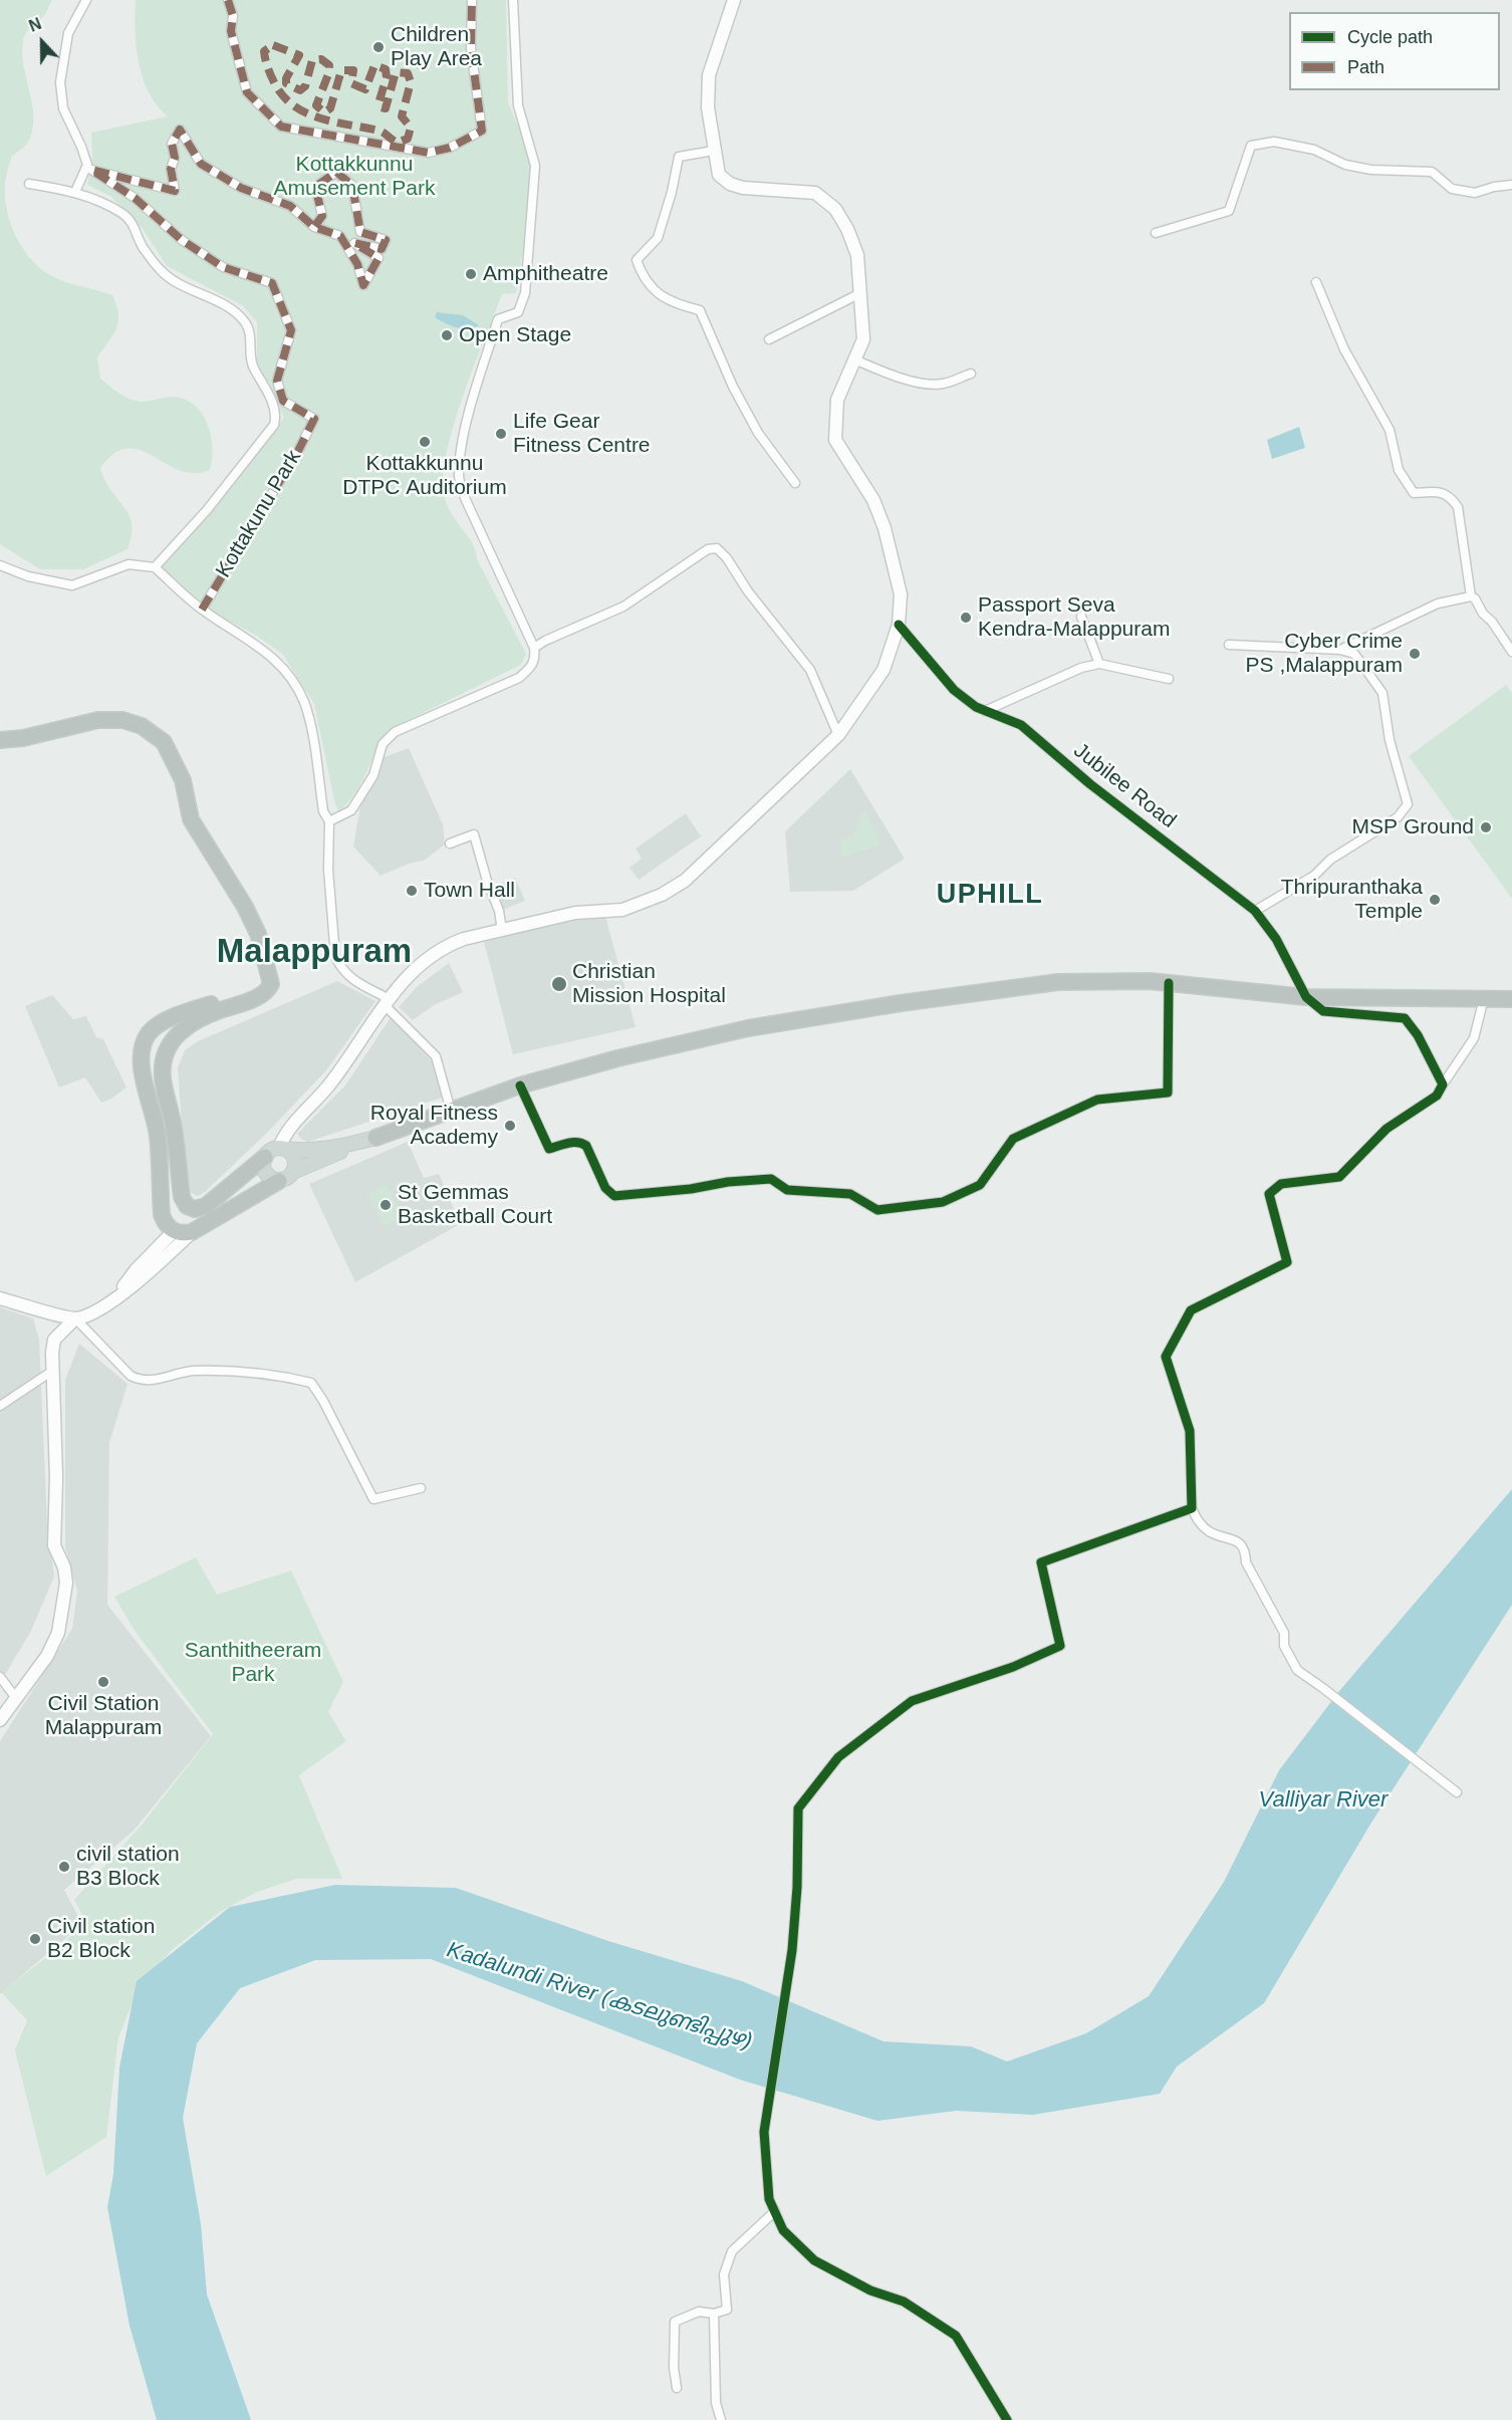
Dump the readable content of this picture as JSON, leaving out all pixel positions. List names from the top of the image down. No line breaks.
{"streets":{"street":["Kottakunu Park","Jubilee Road"]},"districts":["UPHILL","Malappuram"],"water":["Valliyar River","Kadalundi River (കടലുണ്ടിപ്പുഴ)"],"parks":["Kottakkunnu Amusement Park","Santhitheeram Park"],"places":["Children Play Area","Amphitheatre","Open Stage","Life Gear Fitness Centre","Kottakkunnu DTPC Auditorium","Passport Seva Kendra-Malappuram","Cyber Crime PS ,Malappuram","MSP Ground","Town Hall","Thripuranthaka Temple","Christian Mission Hospital","Royal Fitness Academy","St Gemmas Basketball Court","Civil Station Malappuram","civil station B3 Block","Civil station B2 Block"],"legend":["Cycle path","Path"],"north":"top"}
